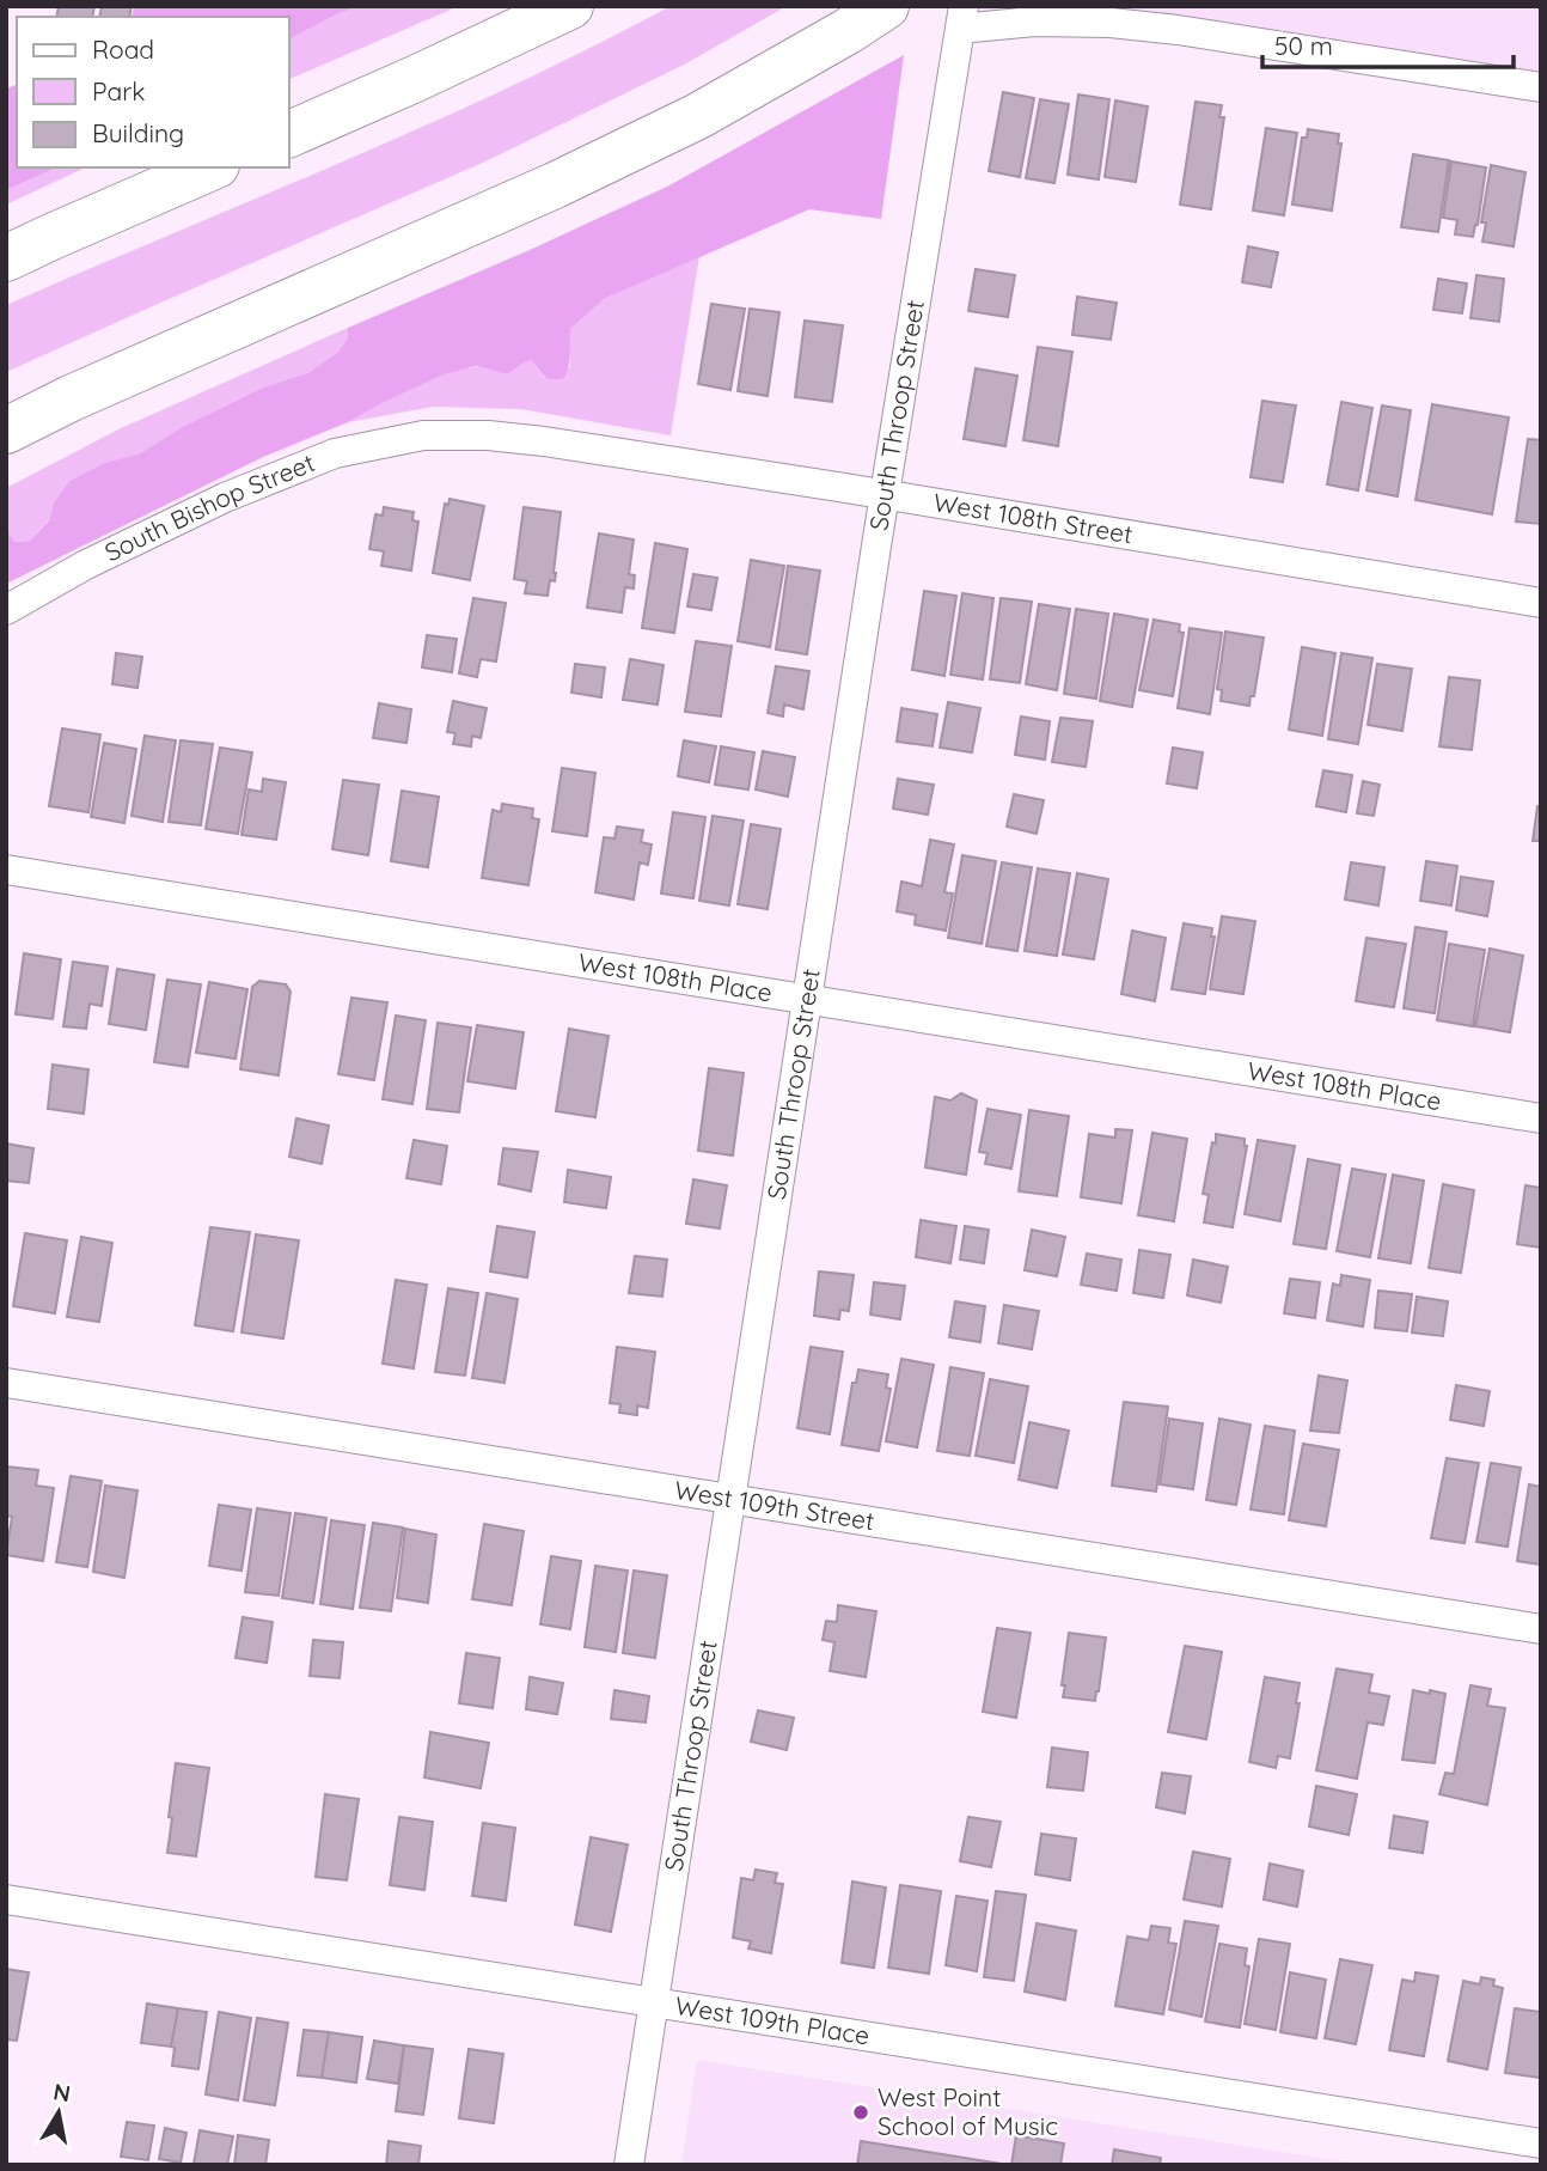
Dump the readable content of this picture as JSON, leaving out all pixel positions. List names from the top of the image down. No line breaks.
{"streets":{"street":["South Throop Street","South Bishop Street","West 108th Street","West 108th Place","West 109th Street","West 109th Place"]},"crossings":[["South Throop Street","West 108th Street"],["South Throop Street","West 108th Place"],["South Throop Street","West 109th Street"],["South Throop Street","West 109th Place"],["South Bishop Street","West 108th Street"]],"places":["West Point School of Music"],"legend":["Road","Park","Building"],"scale_bar":"50 m","north":"top"}
